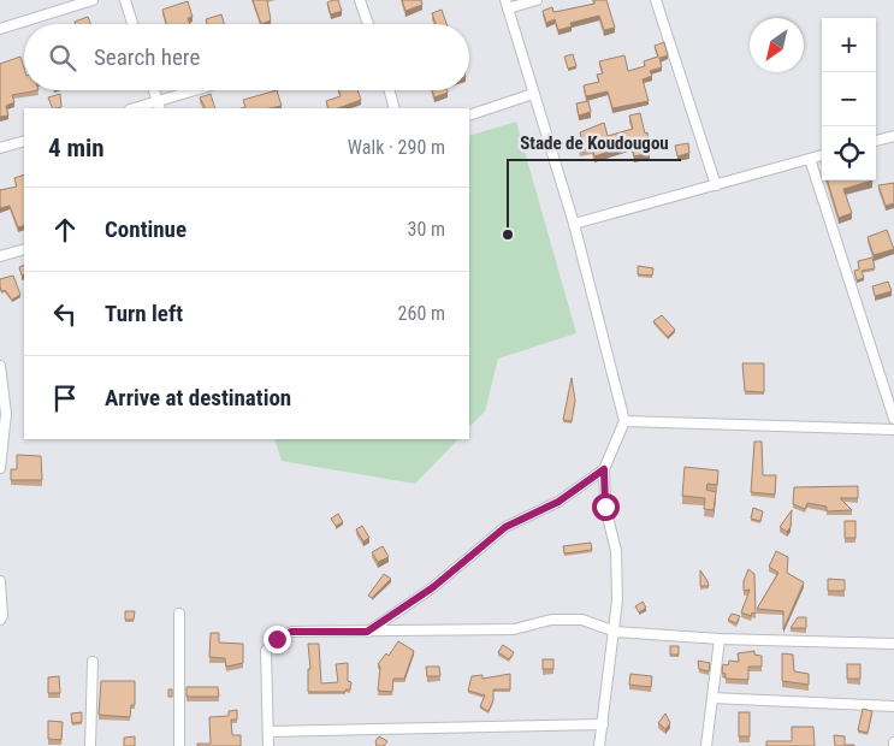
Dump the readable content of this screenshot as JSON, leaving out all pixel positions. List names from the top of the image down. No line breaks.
{"places":["Stade de Koudougou"],"north":"bottom left","page":{"map_buttons":["+","−"],"search":"Search here","heading":["4 min","Walk · 290 m"],"list":[["Continue","30 m"],["Turn left","260 m"],"Arrive at destination"]}}
